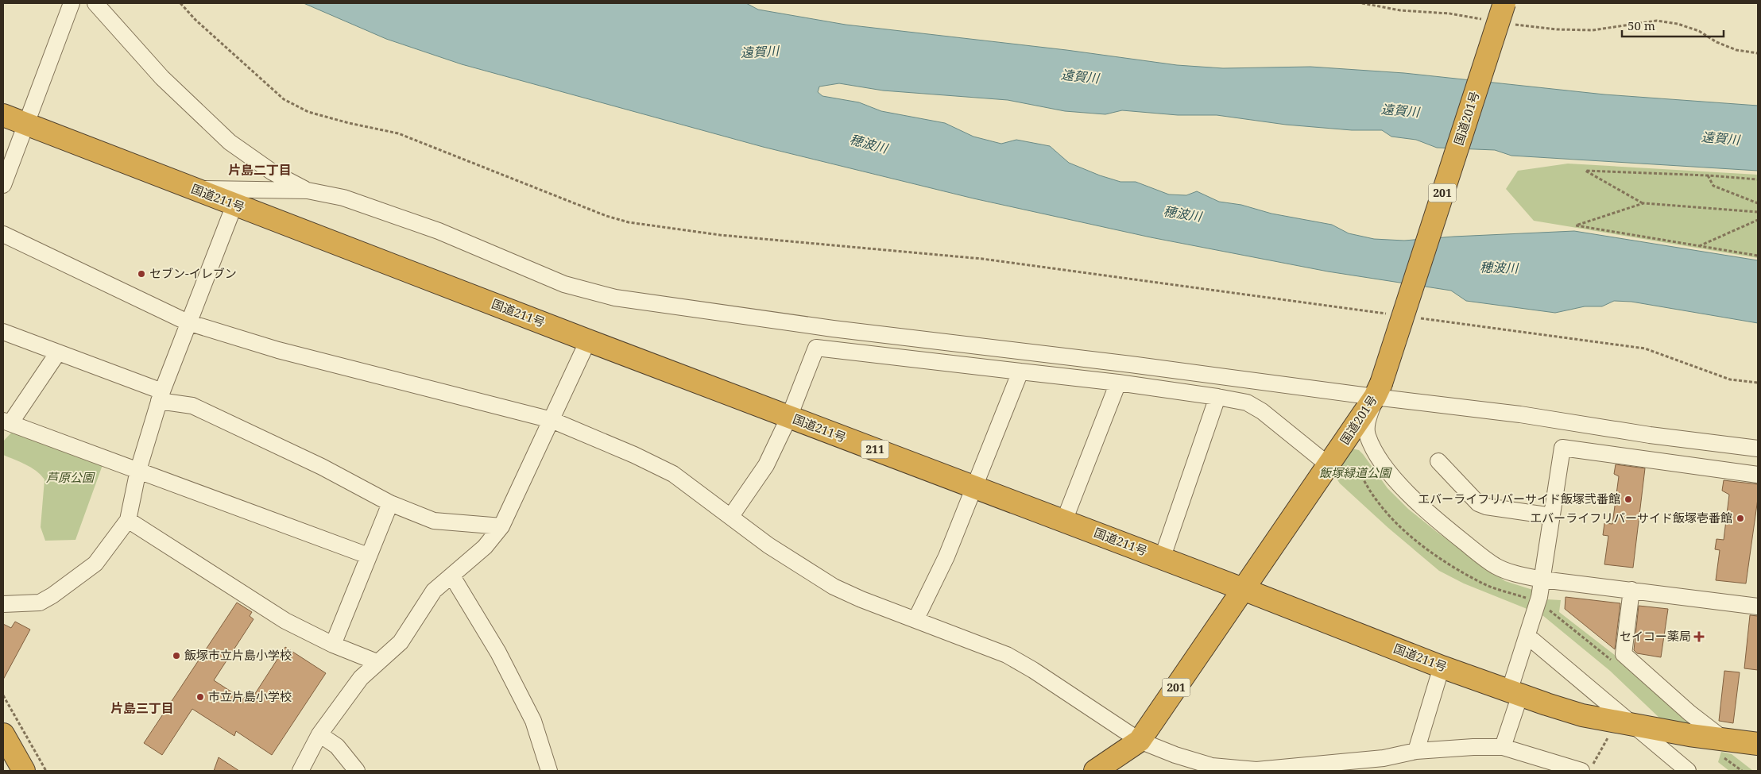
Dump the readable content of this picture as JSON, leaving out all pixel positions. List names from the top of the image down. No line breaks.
{"streets":{"highway":["国道201号","201","国道211号","211"]},"crossings":[["国道201号","国道211号"]],"districts":["片島二丁目","片島三丁目"],"water":["遠賀川","穂波川"],"parks":["飯塚緑道公園","芦原公園"],"places":{"other":["セブン-イレブン","エバーライフリバーサイド飯塚弐番館","エバーライフリバーサイド飯塚壱番館","飯塚市立片島小学校","市立片島小学校"],"health":["セイコー薬局"]},"scale_bar":"50 m"}
